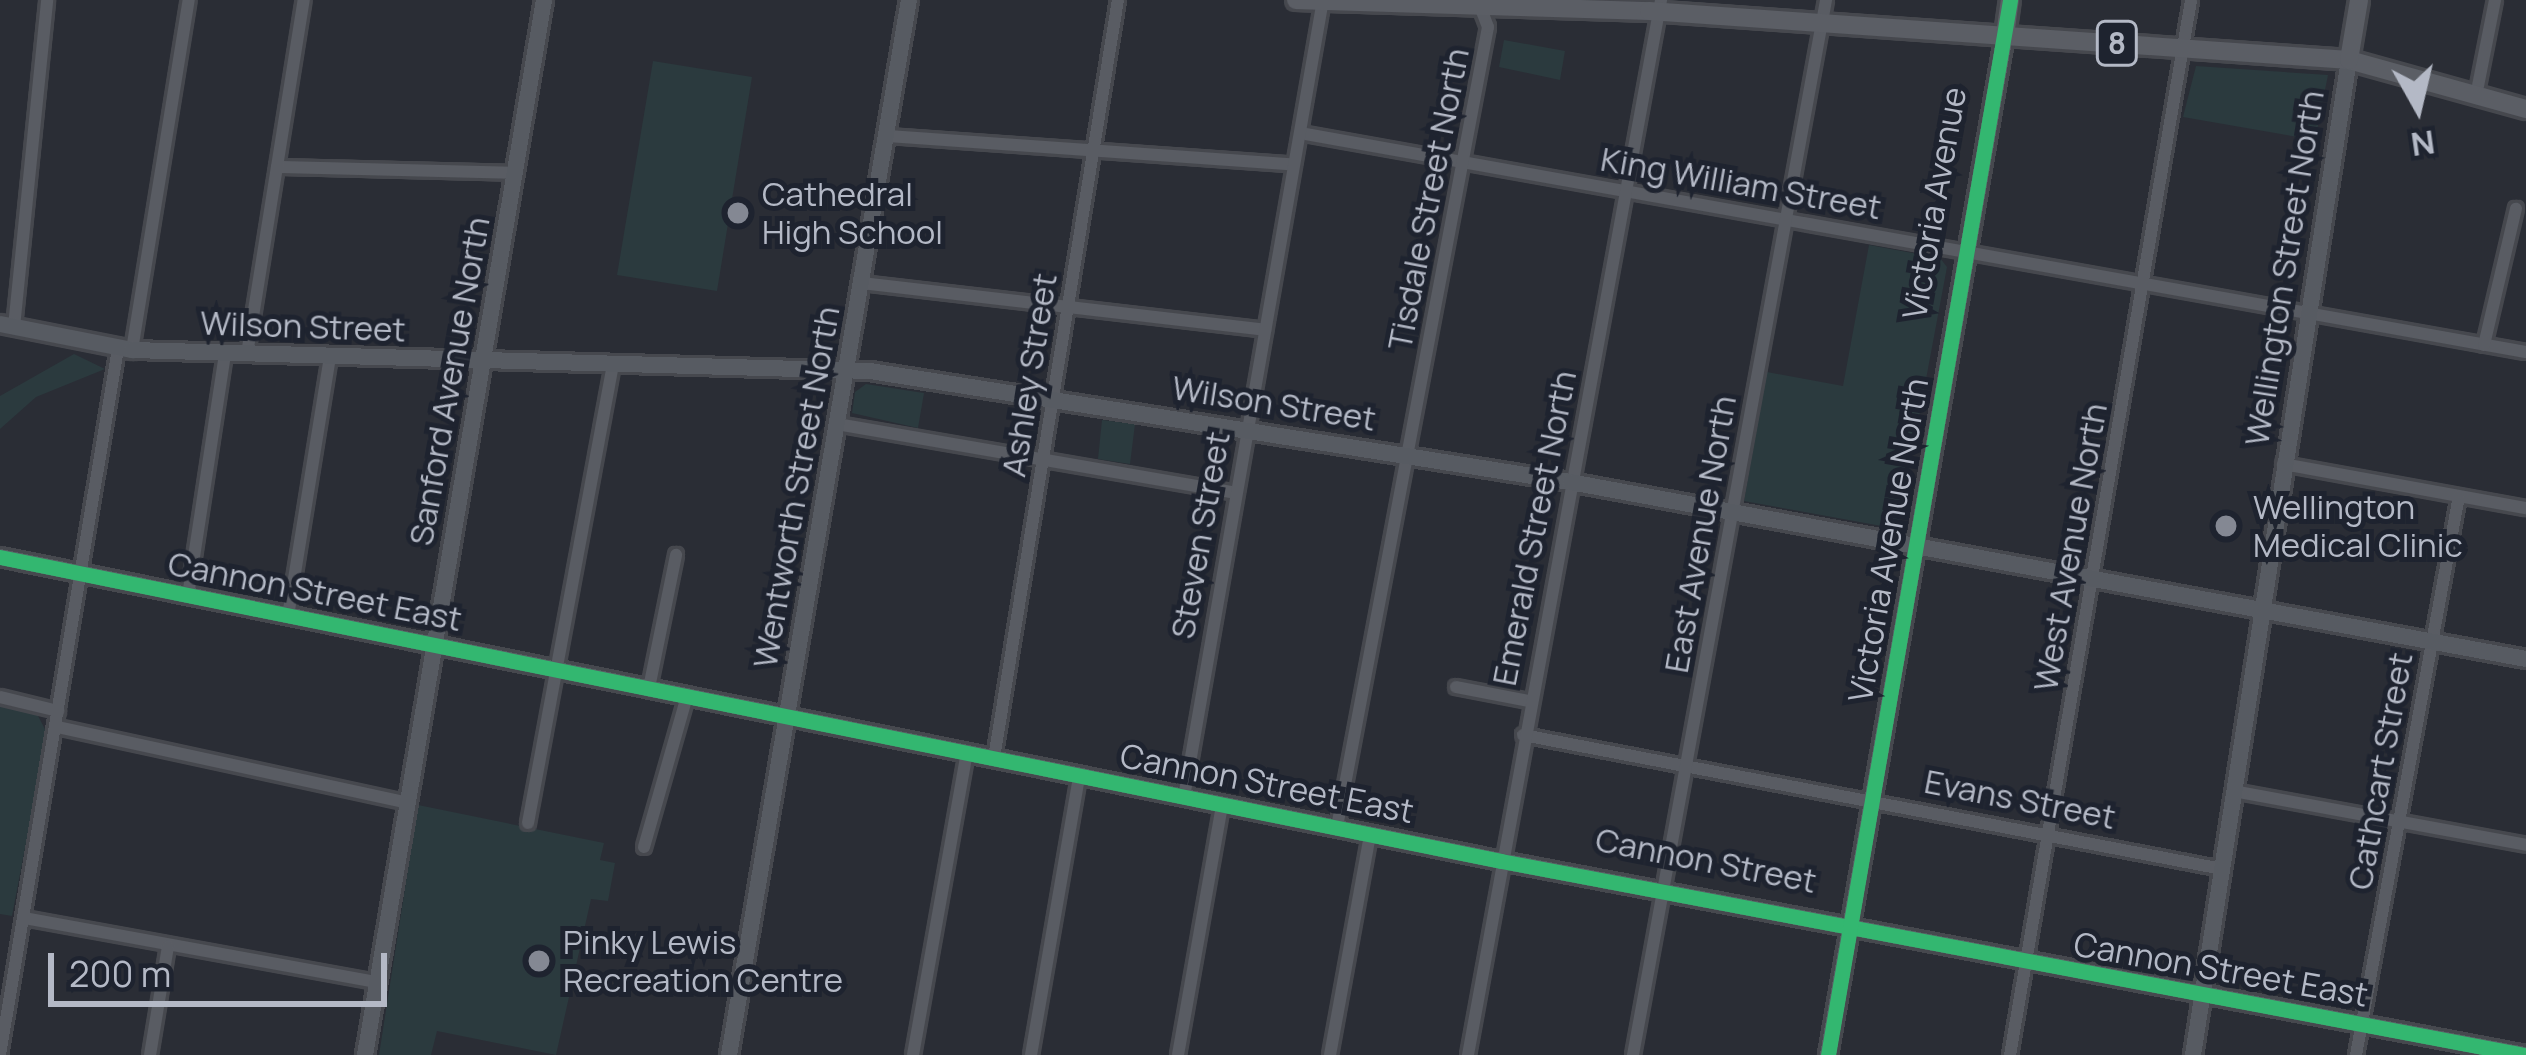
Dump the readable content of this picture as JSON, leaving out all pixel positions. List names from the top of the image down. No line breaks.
{"streets":{"main road":["8","Wellington Street North","Wilson Street","Sanford Avenue North","Wentworth Street North","Victoria Avenue North","Cannon Street East"],"street":["King William Street","Tisdale Street North","Ashley Street","Emerald Street North","East Avenue North","Steven Street","West Avenue North","Cathcart Street","Evans Street"],"cycle path":["Victoria Avenue","Cannon Street"]},"crossings":[["8","Tisdale Street North"],["8","Wellington Street North"],["8","Emerald Street North"],["8","East Avenue North"],["8","Steven Street"],["8","Victoria Avenue North"],["8","West Avenue North"],["King William Street","Tisdale Street North"],["King William Street","Wellington Street North"],["King William Street","Emerald Street North"],["King William Street","East Avenue North"],["King William Street","Steven Street"],["King William Street","Victoria Avenue North"],["King William Street","West Avenue North"],["Tisdale Street North","Wilson Street"],["Tisdale Street North","Cannon Street East"],["Wellington Street North","Wilson Street"],["Wellington Street North","Cannon Street East"],["Wellington Street North","Evans Street"],["Wilson Street","Ashley Street"],["Wilson Street","Sanford Avenue North"],["Wilson Street","Wentworth Street North"],["Wilson Street","Emerald Street North"],["Wilson Street","East Avenue North"],["Wilson Street","Steven Street"],["Wilson Street","Victoria Avenue North"],["Wilson Street","West Avenue North"],["Wilson Street","Cathcart Street"],["Ashley Street","Cannon Street East"],["Sanford Avenue North","Cannon Street East"],["Wentworth Street North","Cannon Street East"],["Emerald Street North","Cannon Street East"],["Emerald Street North","Evans Street"],["East Avenue North","Cannon Street East"],["East Avenue North","Evans Street"],["Steven Street","Cannon Street East"],["Victoria Avenue North","Cannon Street East"],["Victoria Avenue North","Evans Street"],["West Avenue North","Cannon Street East"],["West Avenue North","Evans Street"],["Cannon Street East","Cathcart Street"]],"places":["Cathedral High School","Wellington Medical Clinic","Pinky Lewis Recreation Centre"],"scale_bar":"200 m","north":"bottom"}
